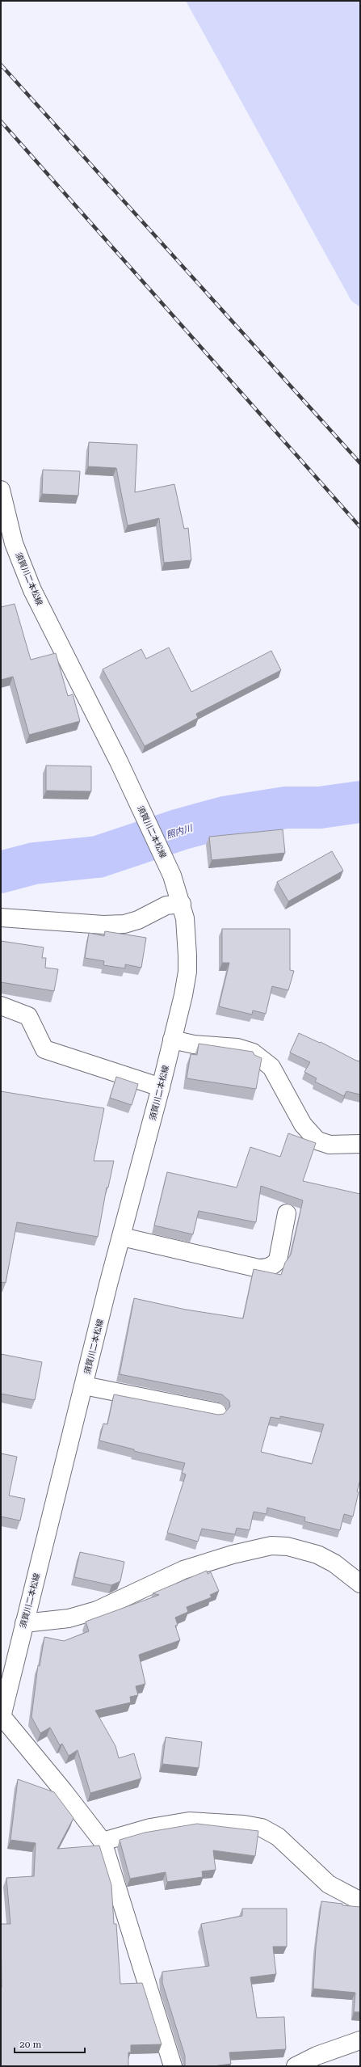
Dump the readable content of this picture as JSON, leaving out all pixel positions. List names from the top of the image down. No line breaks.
{"streets":{"street":["須賀川二本松線"]},"water":["照内川"],"scale_bar":"20 m"}
